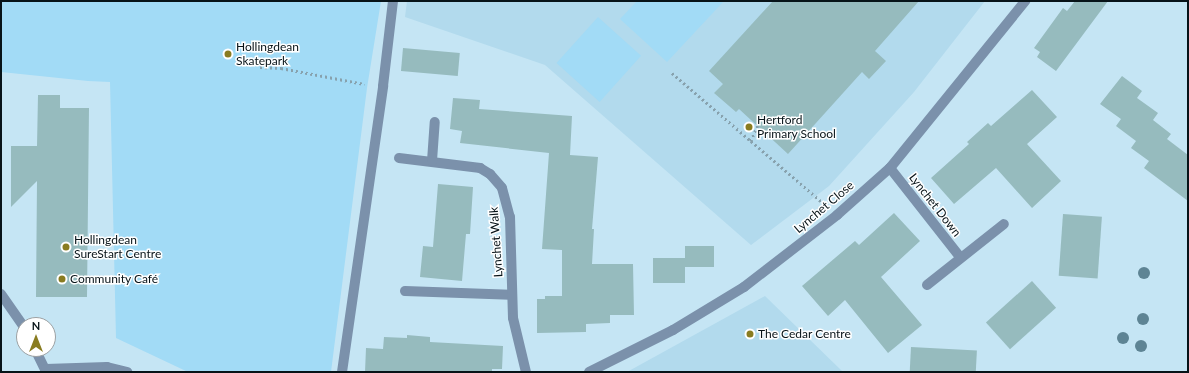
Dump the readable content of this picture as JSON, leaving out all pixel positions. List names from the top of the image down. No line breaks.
{"streets":{"street":["Lynchet Down","Lynchet Close","Lynchet Walk"]},"crossings":[["Lynchet Down","Lynchet Close"]],"places":["Hollingdean Skatepark","Hertford Primary School","Hollingdean SureStart Centre","Community Café","The Cedar Centre"],"north":"top"}
